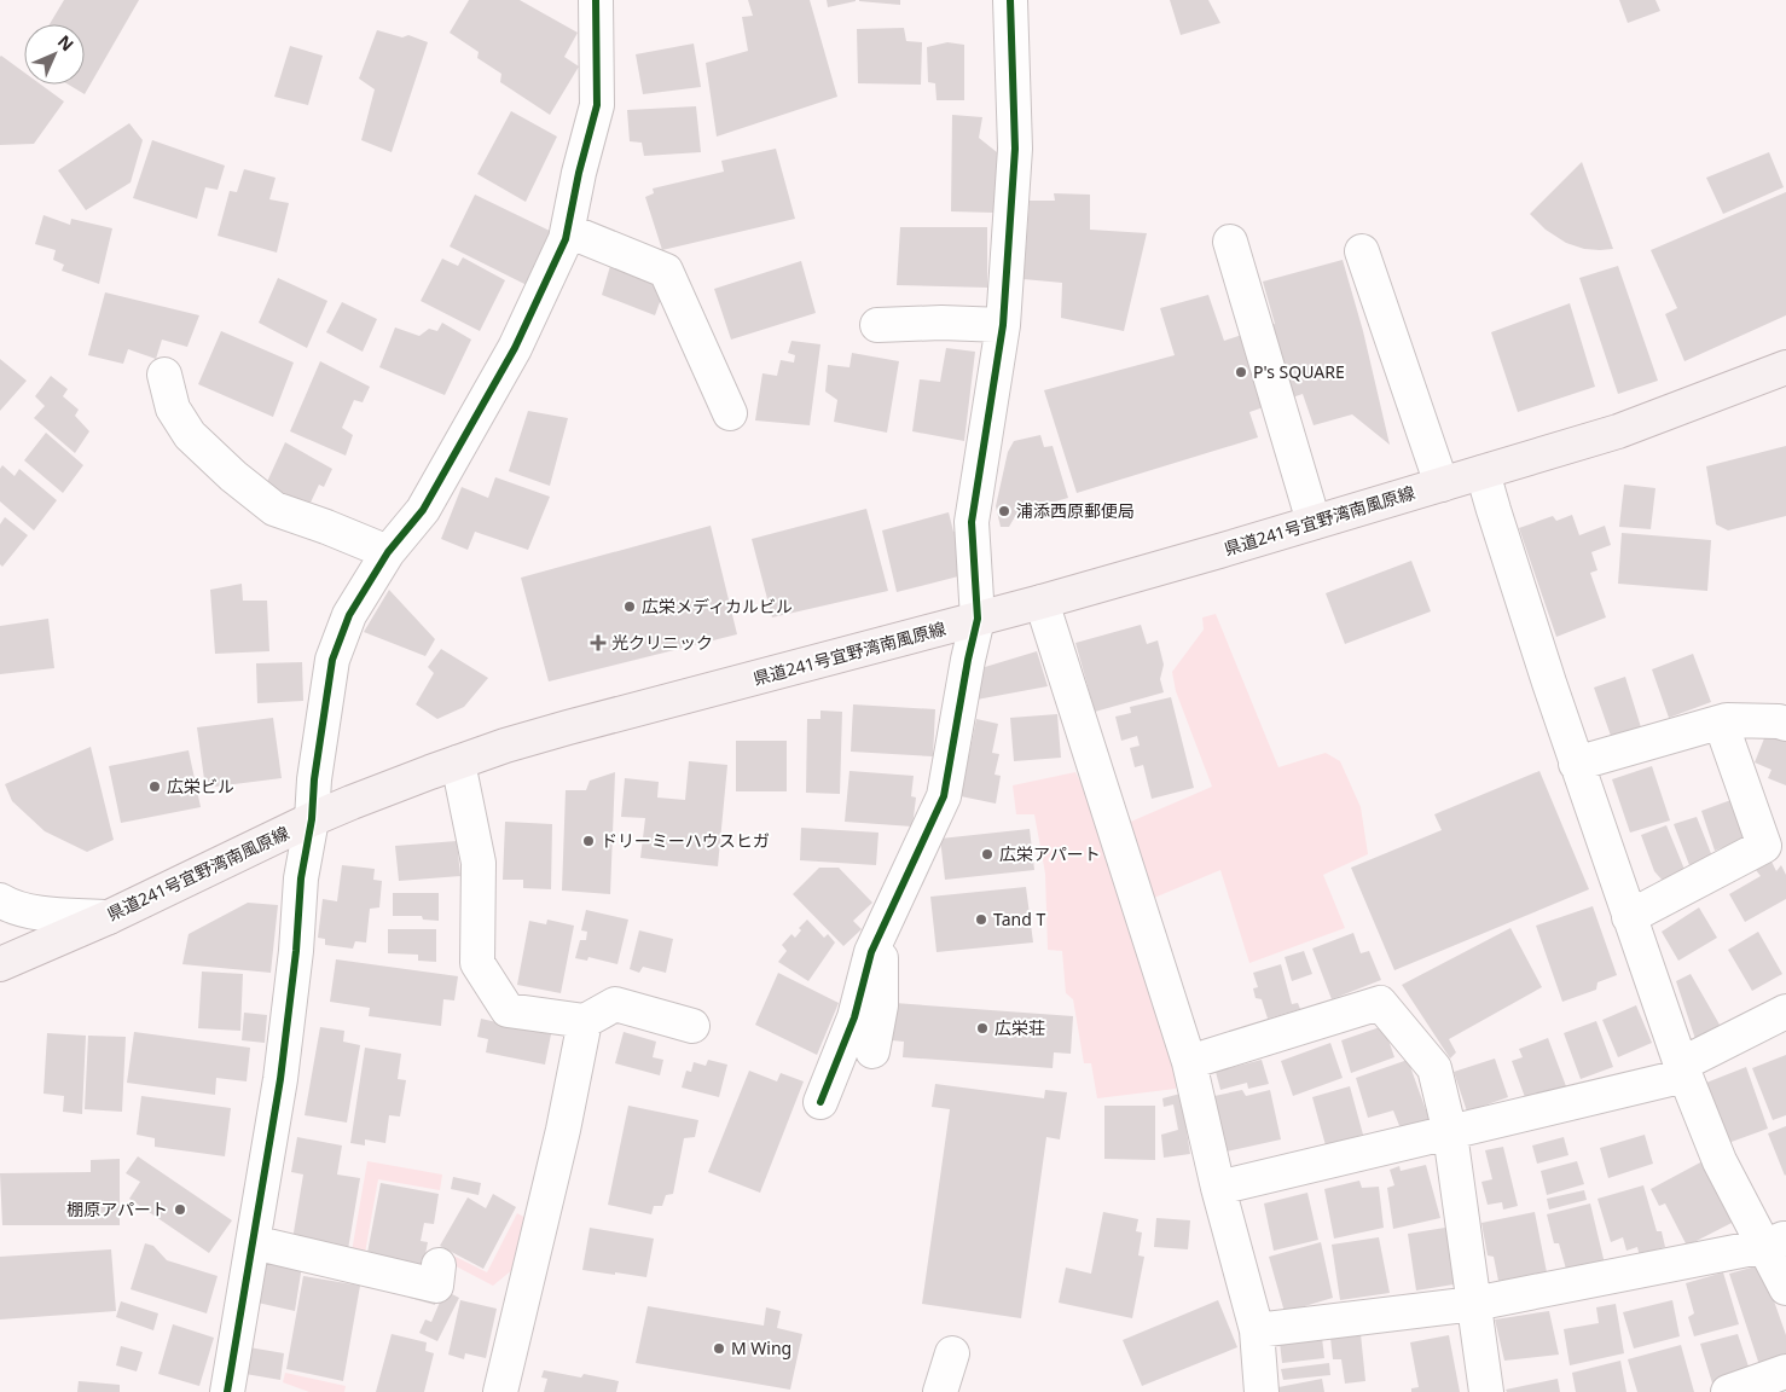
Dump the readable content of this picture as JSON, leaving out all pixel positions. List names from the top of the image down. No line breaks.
{"streets":{"main road":["県道241号宜野湾南風原線"]},"places":{"other":["P's SQUARE","浦添西原郵便局","広栄メディカルビル","広栄ビル","ドリーミーハウスヒガ","広栄アパート","Tand T","広栄荘","棚原アパート","M Wing"],"health":["光クリニック"]},"north":"top right"}
